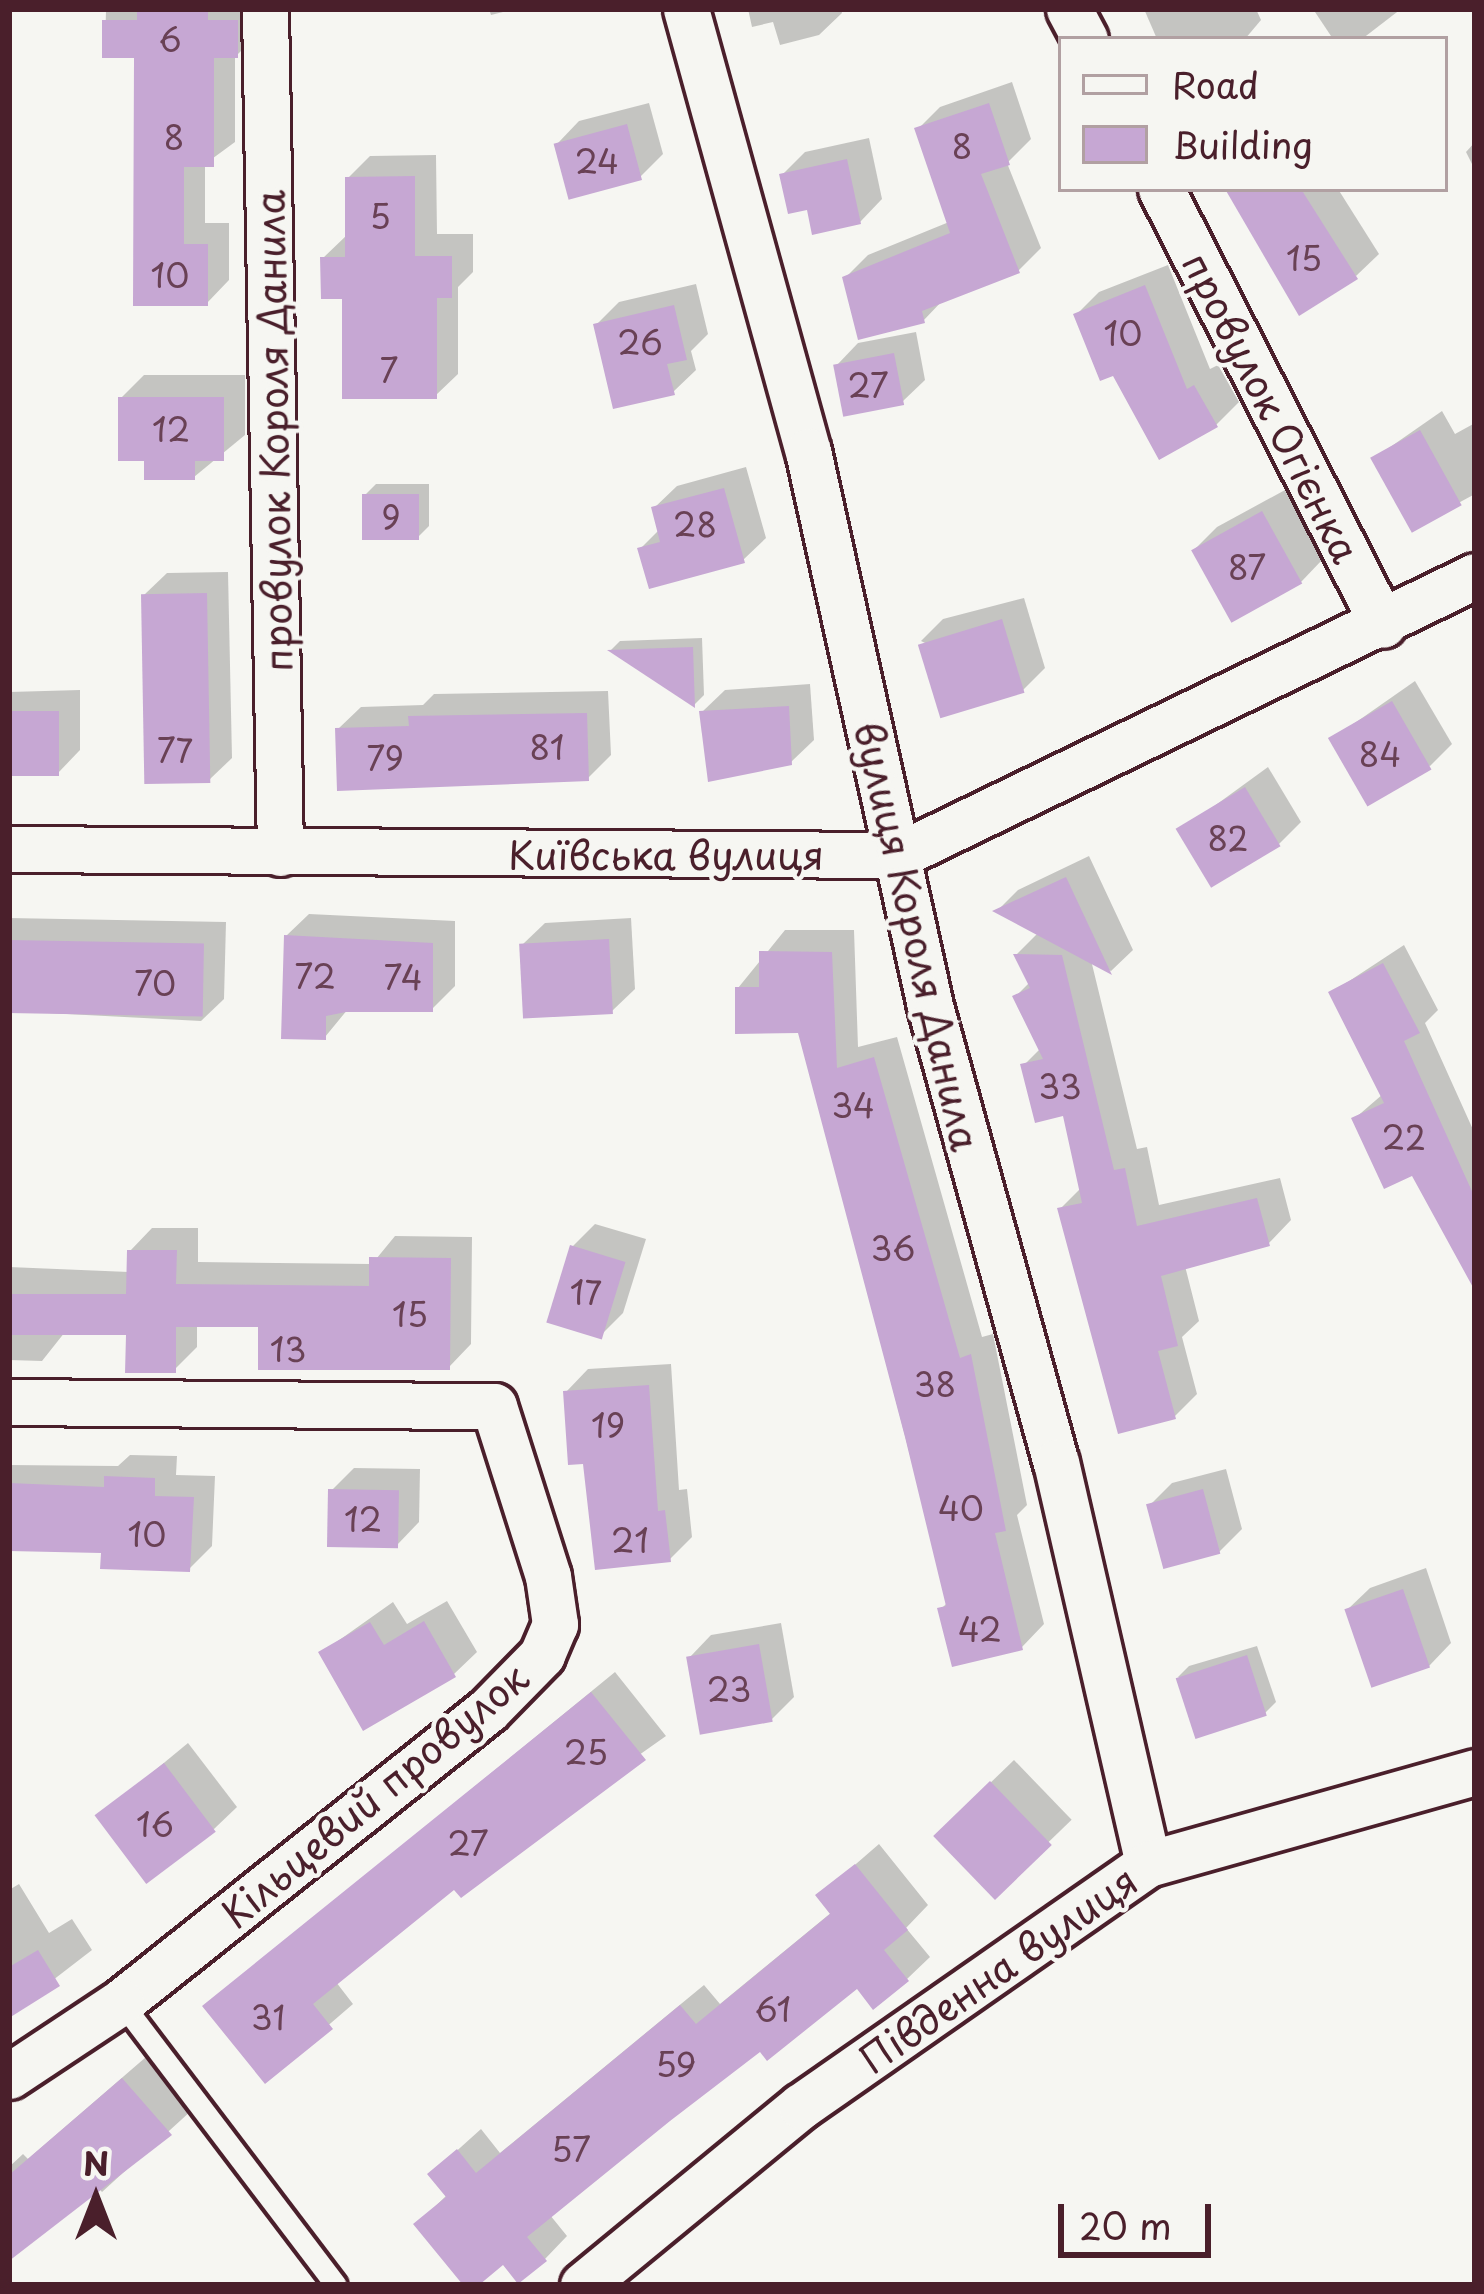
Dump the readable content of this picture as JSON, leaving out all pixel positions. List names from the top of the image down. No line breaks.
{"streets":{"street":["провулок Огієнка","провулок Короля Данила","Київська вулиця","вулиця Короля Данила","Кільцевий провулок","Південна вулиця"]},"crossings":[["провулок Огієнка","Київська вулиця"],["провулок Короля Данила","Київська вулиця"],["Київська вулиця","вулиця Короля Данила"],["вулиця Короля Данила","Південна вулиця"]],"house_numbers":["6","8","8","24","5","15","10","10","26","7","27","12","9","28","87","81","77","84","79","82","72","74","70","33","34","22","36","17","15","13","38","19","40","12","10","21","42","23","25","16","27","61","31","59","57"],"legend":["Road","Building"],"scale_bar":"20 m","north":"top"}
